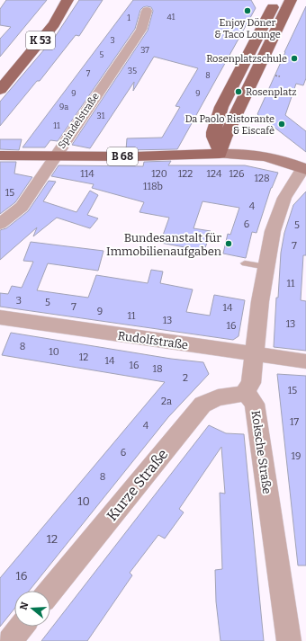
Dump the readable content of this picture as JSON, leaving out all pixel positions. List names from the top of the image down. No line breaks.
{"streets":{"main road":["K 53","B 68"],"street":["Spindelstraße","Rudolfstraße","Koksche Straße","Kurze Straße"]},"crossings":[["Spindelstraße","B 68"],["Koksche Straße","Kurze Straße"]],"places":["Enjoy Döner & Taco Lounge","Rosenplatzschule","Rosenplatz","Da Paolo Ristorante & Eiscafè","Bundesanstalt für Immobilienaufgaben"],"house_numbers":["41","1","3","37","5","35","7","8","9","9","9a","31","11","114","120","122","124","126","128","118b","15","4","6","5","7","11","3","5","7","14","9","11","13","13","16","8","10","12","14","16","18","2","15","2a","17","4","6","19","8","10","12","16"],"north":"left"}
